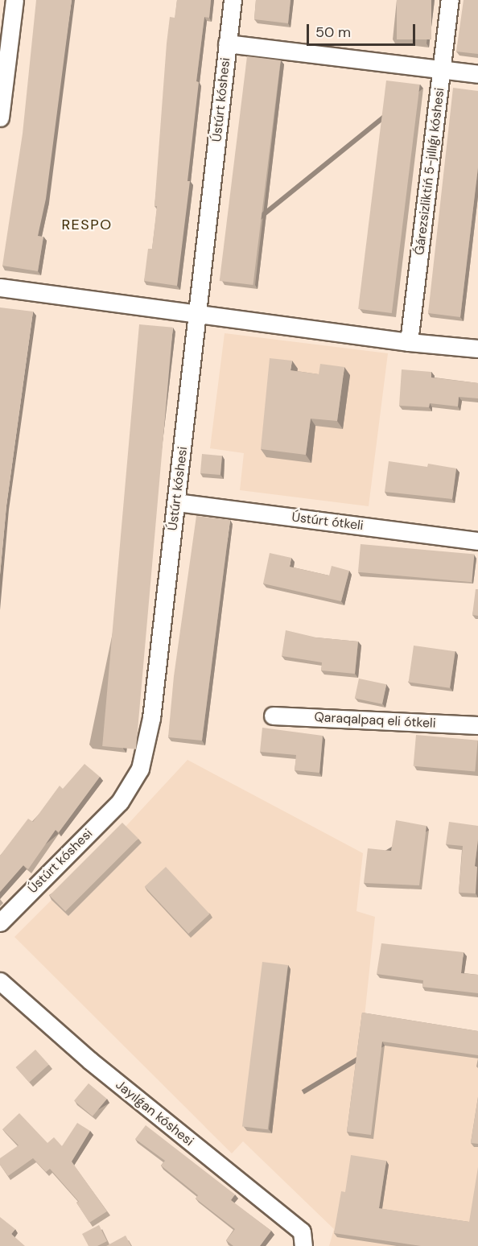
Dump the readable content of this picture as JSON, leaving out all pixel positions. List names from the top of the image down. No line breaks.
{"streets":{"street":["Ústúrt kóshesi","Ǵárezsizliktiń 5-jıllıǵı kóshesi","Ústúrt ótkeli","Qaraqalpaq eli ótkeli","Jayılǵan kóshesi"]},"crossings":[["Ústúrt kóshesi","Ústúrt ótkeli"]],"districts":["RESPO"],"scale_bar":"50 m"}
